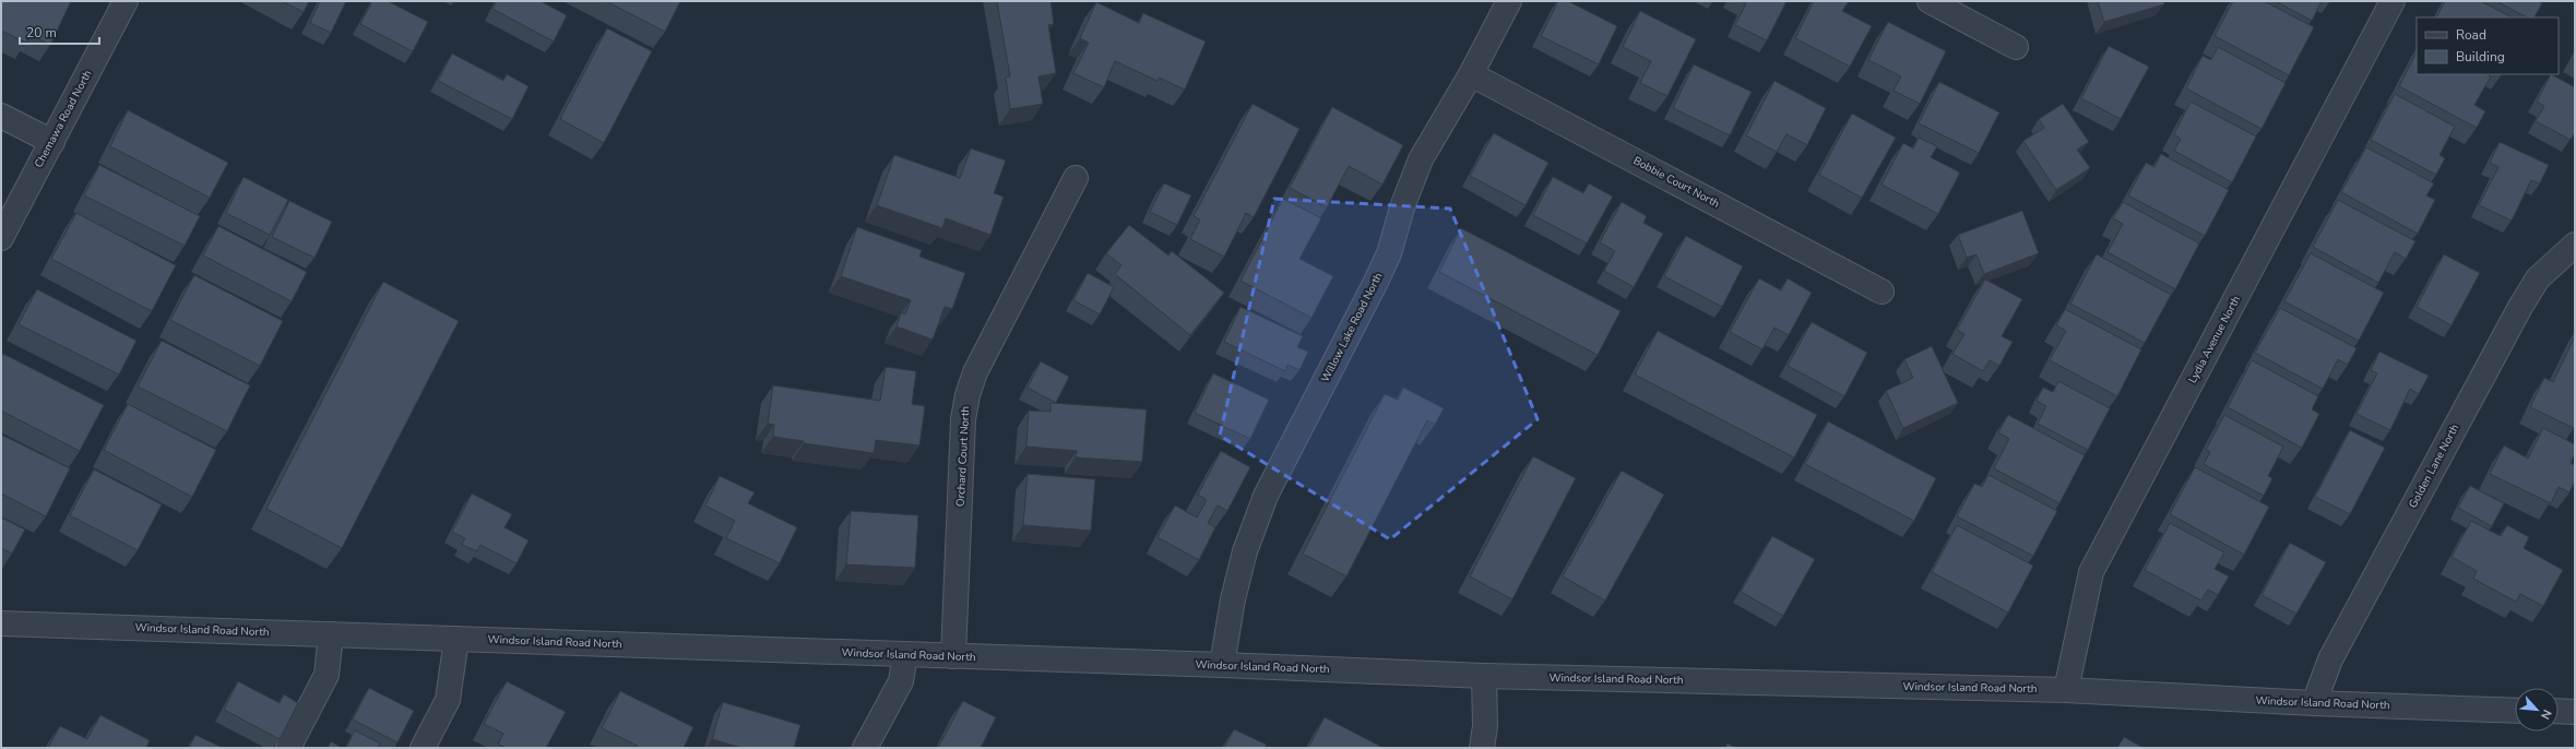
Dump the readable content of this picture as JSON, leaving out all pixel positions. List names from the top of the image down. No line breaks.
{"streets":{"street":["Chemawa Road North","Bobbie Court North","Willow Lake Road North","Lydia Avenue North","Orchard Court North","Golden Lane North","Windsor Island Road North"]},"crossings":[["Bobbie Court North","Willow Lake Road North"],["Willow Lake Road North","Windsor Island Road North"],["Lydia Avenue North","Windsor Island Road North"],["Orchard Court North","Windsor Island Road North"],["Golden Lane North","Windsor Island Road North"]],"legend":["Road","Building"],"scale_bar":"20 m","north":"bottom right"}
